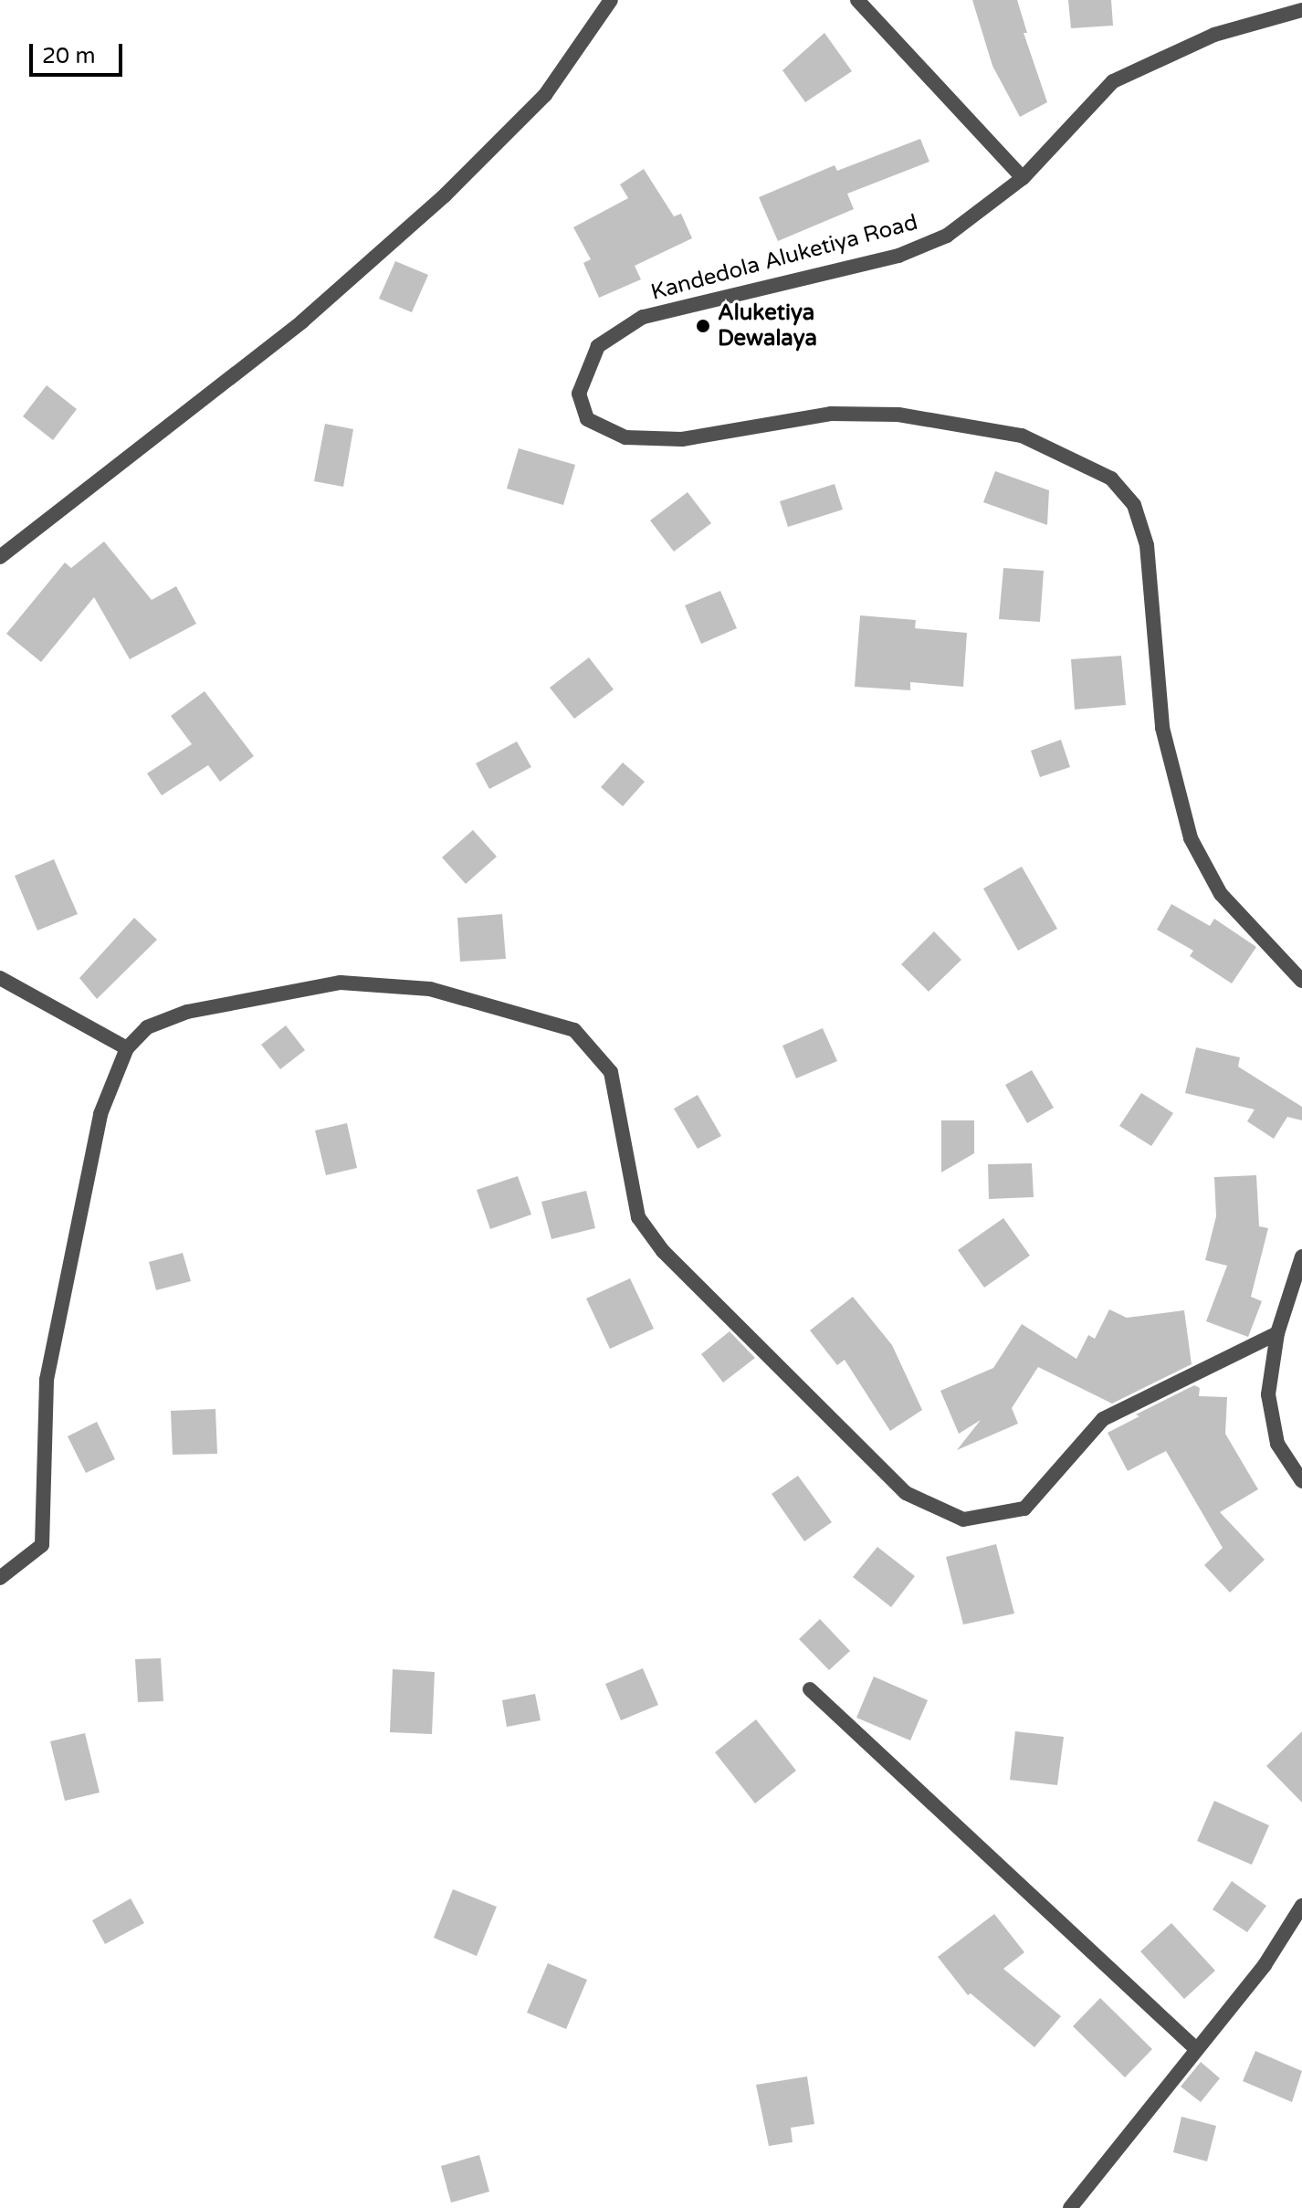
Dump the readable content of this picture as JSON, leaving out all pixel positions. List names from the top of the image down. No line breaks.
{"streets":{"street":["Kandedola Aluketiya Road"]},"places":["Aluketiya Dewalaya"],"scale_bar":"20 m"}
